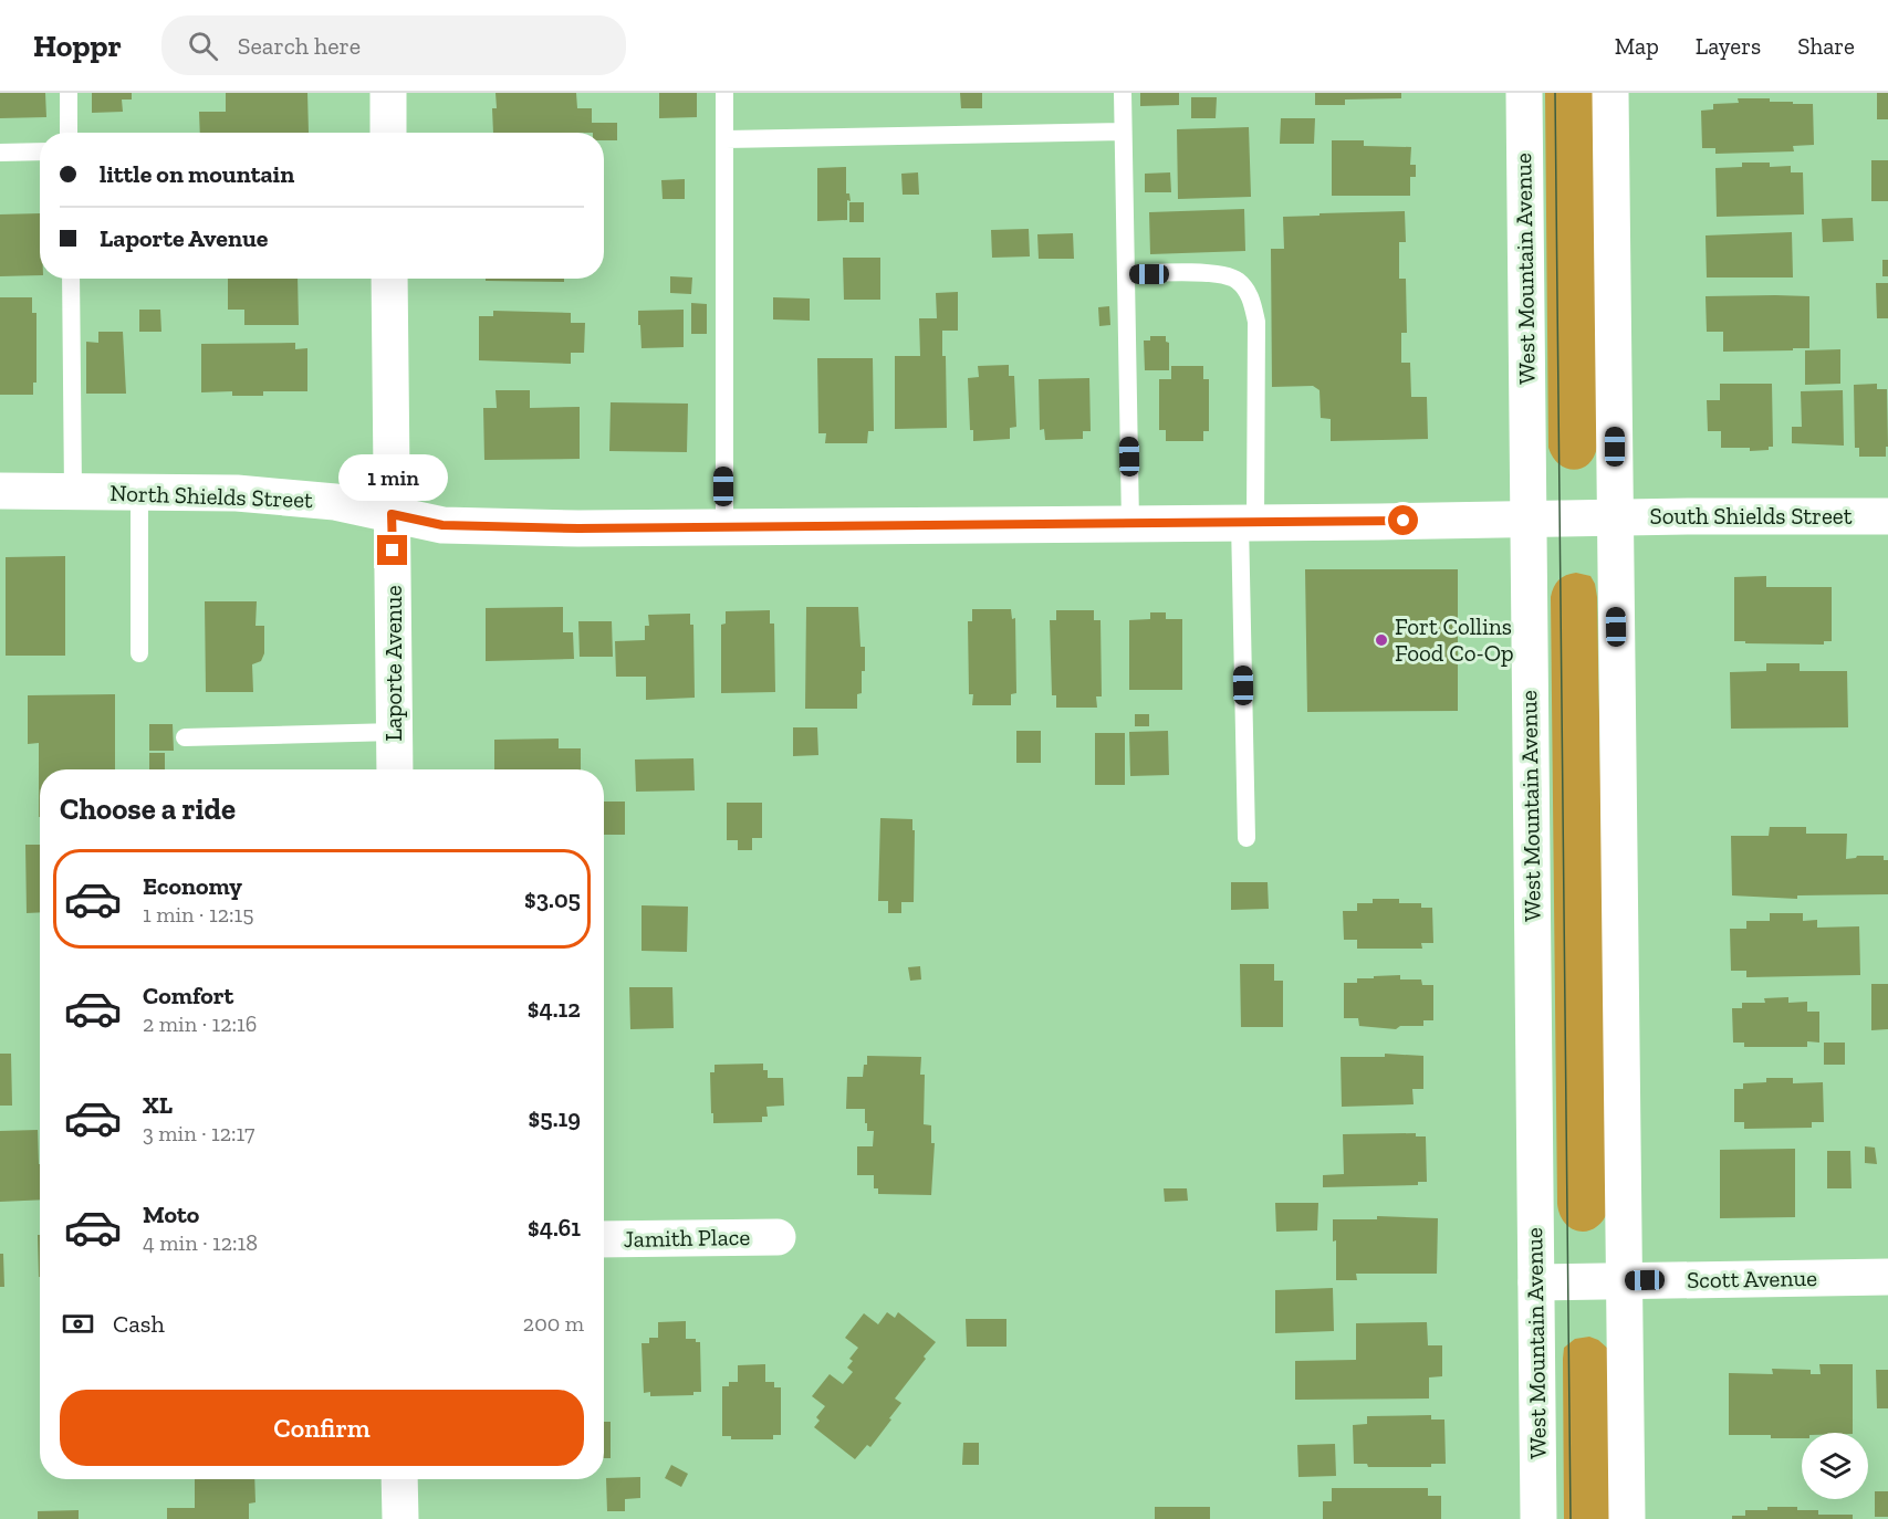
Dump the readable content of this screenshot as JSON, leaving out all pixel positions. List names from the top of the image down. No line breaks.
{"streets":{"street":["West Mountain Avenue","North Shields Street","South Shields Street","Laporte Avenue","Jamith Place","Scott Avenue"]},"crossings":[["West Mountain Avenue","North Shields Street"],["West Mountain Avenue","Scott Avenue"],["North Shields Street","South Shields Street"],["North Shields Street","Laporte Avenue"]],"places":["Fort Collins Food Co-Op"],"page":{"header":"Hoppr","search":"Search here","nav":["Map","Layers","Share"],"banner":["little on mountain","Laporte Avenue"],"bubble":"1 min","heading":"Choose a ride","list":[{"name":"Economy","note":"1 min · 12:15","value":"$3.05"},{"name":"Comfort","note":"2 min · 12:16","value":"$4.12"},{"name":"XL","note":"3 min · 12:17","value":"$5.19"},{"name":"Moto","note":"4 min · 12:18","value":"$4.61"}],"pay":["Cash","200 m"],"buttons":"Confirm"}}
